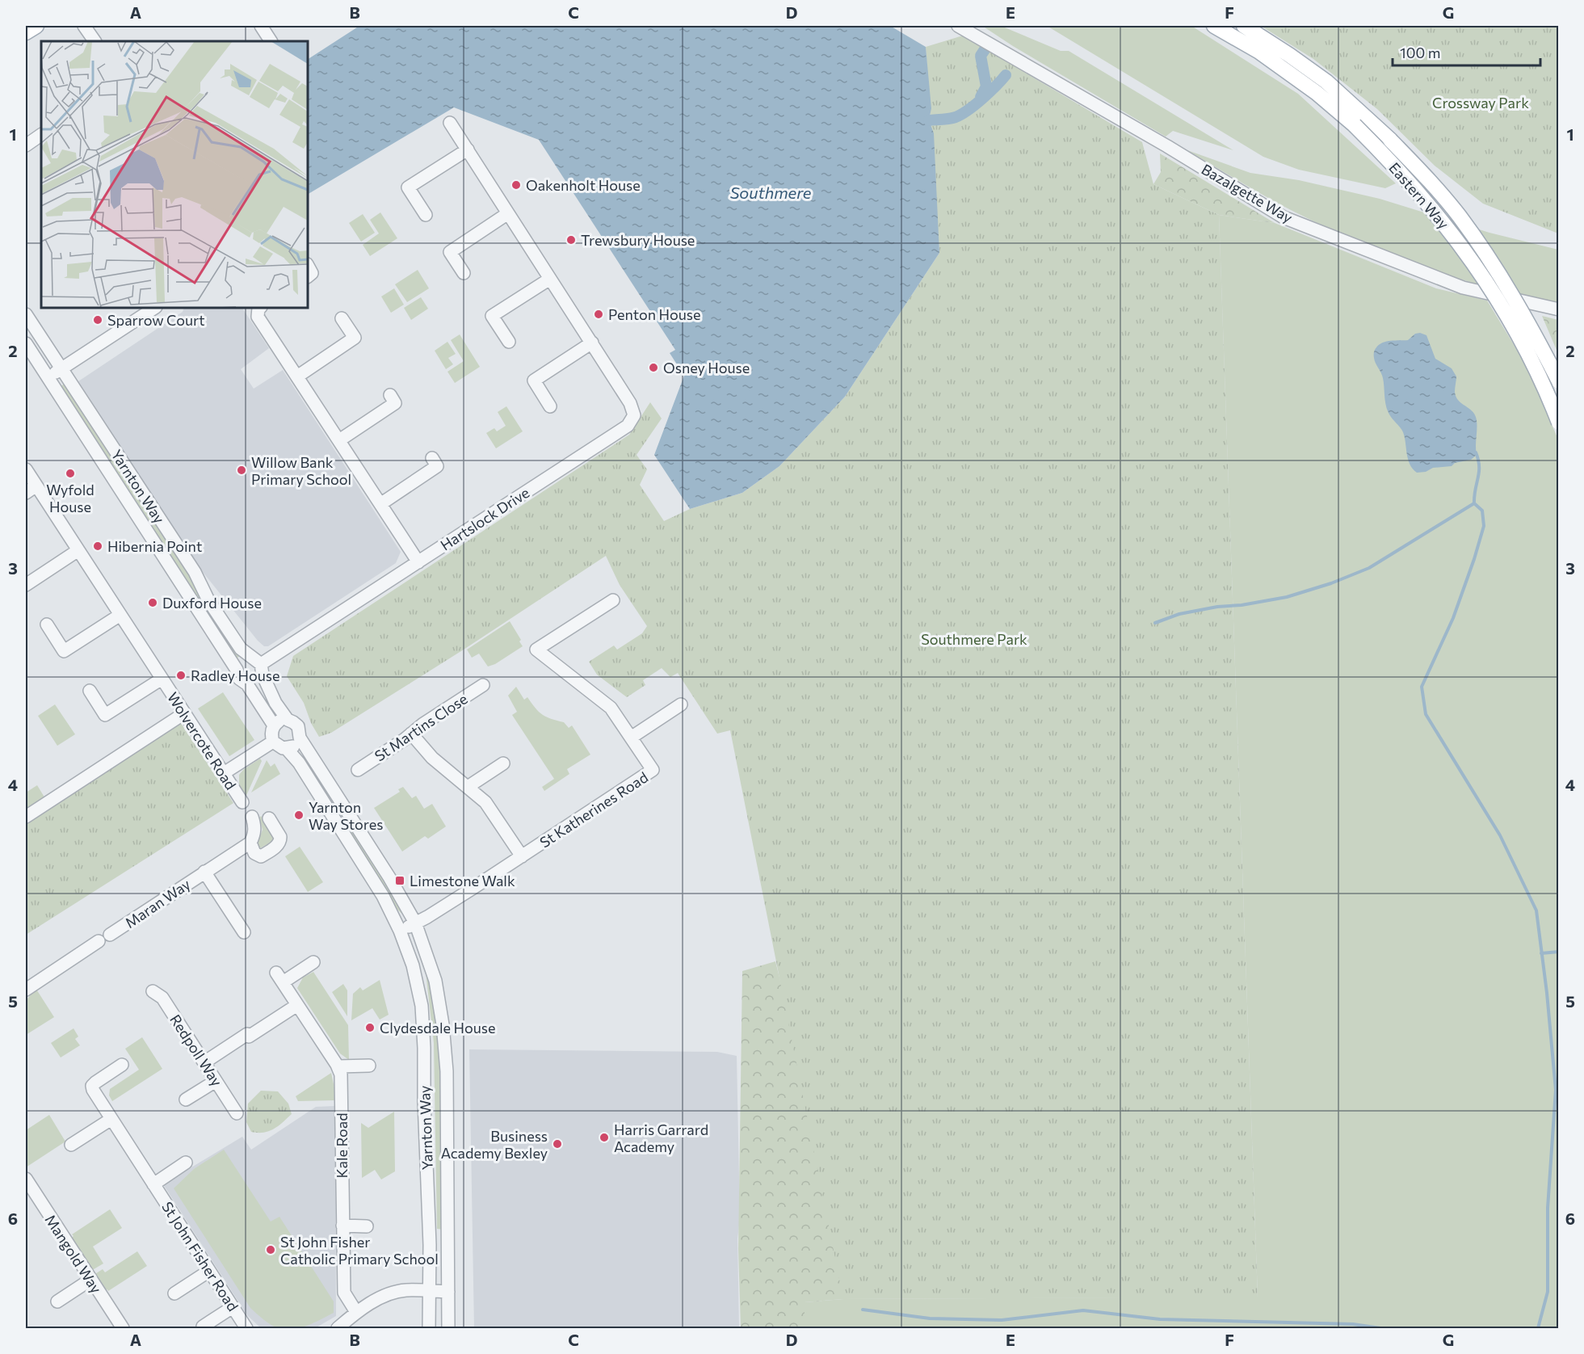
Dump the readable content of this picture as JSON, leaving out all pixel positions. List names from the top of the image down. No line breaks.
{"streets":{"main road":["Eastern Way"],"street":["Bazalgette Way","Yarnton Way","Hartslock Drive","St Martins Close","Wolvercote Road","St Katherines Road","Maran Way","Redpoll Way","Kale Road","Mangold Way","St John Fisher Road"]},"crossings":[["Yarnton Way","Hartslock Drive"],["Yarnton Way","St Katherines Road"]],"water":["Southmere"],"parks":["Crossway Park","Southmere Park"],"places":{"other":["Oakenholt House","Trewsbury House","Penton House","Sparrow Court","Osney House","Willow Bank Primary School","Wyfold House","Hibernia Point","Duxford House","Radley House","Yarnton Way Stores","Clydesdale House","Harris Garrard Academy","Business Academy Bexley","St John Fisher Catholic Primary School"],"transit":["Limestone Walk"]},"scale_bar":"100 m","grid":{"columns":["A","B","C","D","E","F","G"],"rows":["1","2","3","4","5","6"]}}
